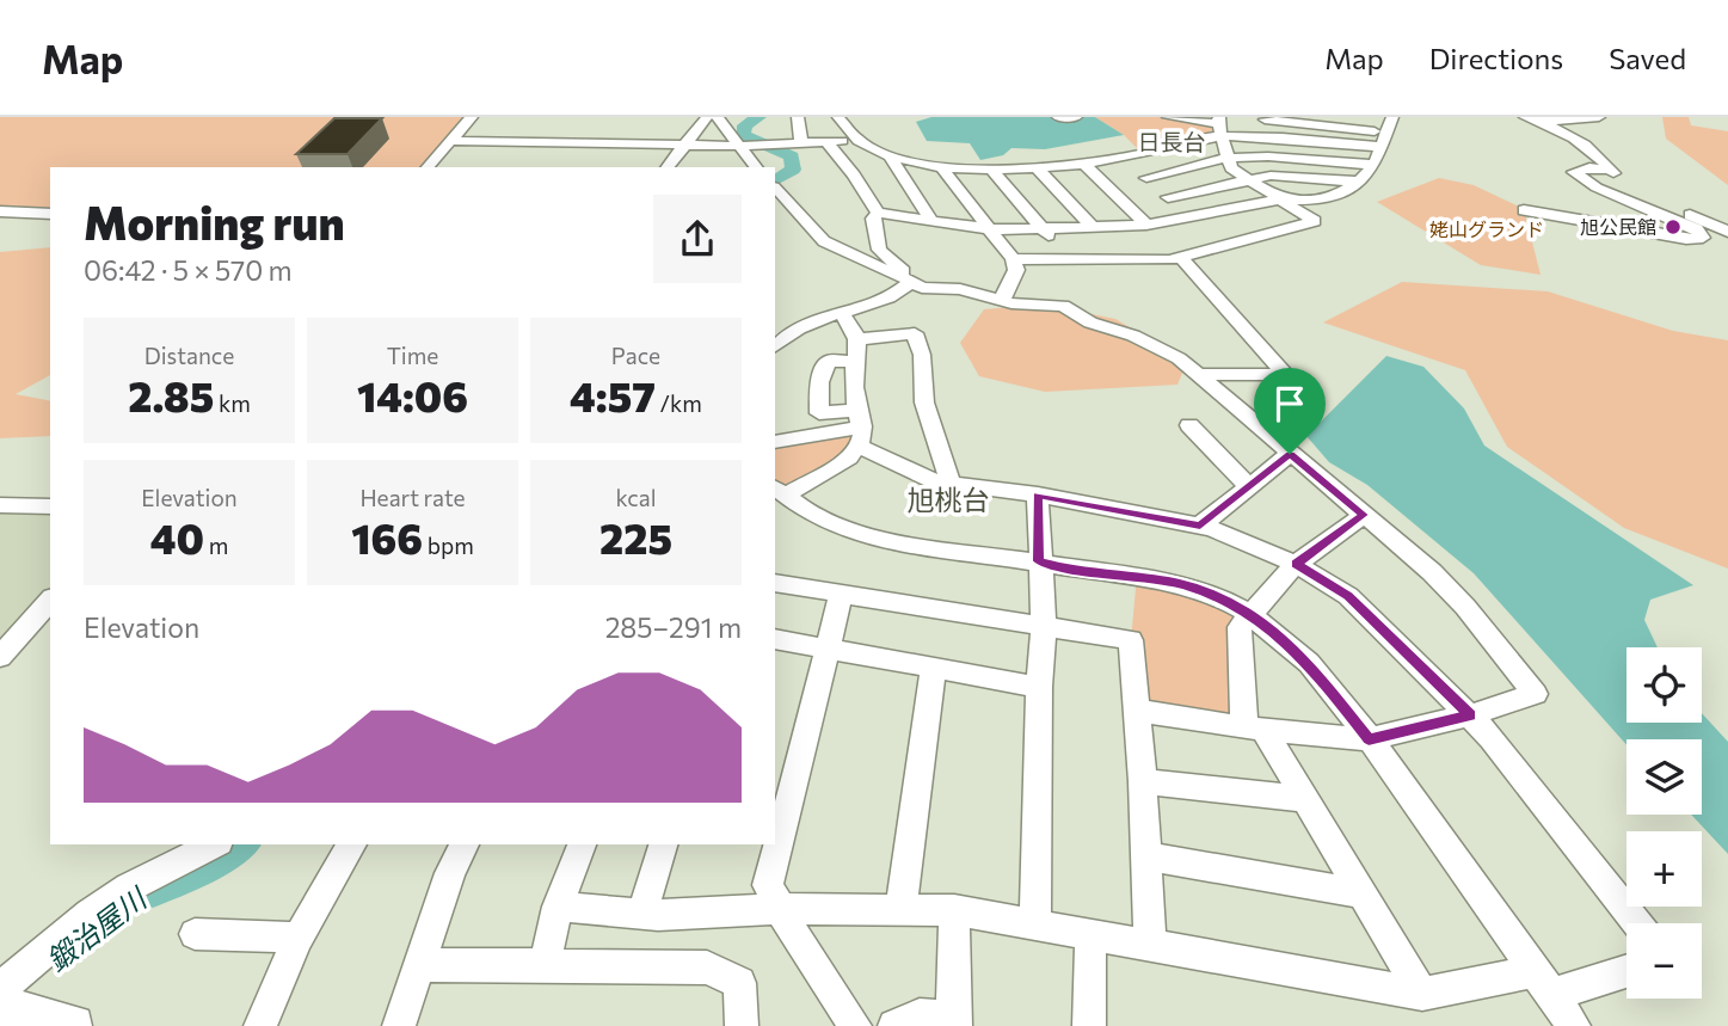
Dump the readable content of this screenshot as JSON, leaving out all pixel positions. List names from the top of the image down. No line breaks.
{"districts":["日長台","旭桃台"],"water":["鍛治屋川"],"parks":["姥山グランド"],"places":["旭公民館"],"page":{"header":"Map","nav":["Map","Directions","Saved"],"heading":["Morning run","06:42 · 5 × 570 m"],"stats":[["Distance","2.85 km"],["Time","14:06"],["Pace","4:57 /km"],["Elevation","40 m"],["Heart rate","166 bpm"],["kcal","225"]],"chart":["Elevation","285–291 m"],"map_buttons":["+","−"]}}
